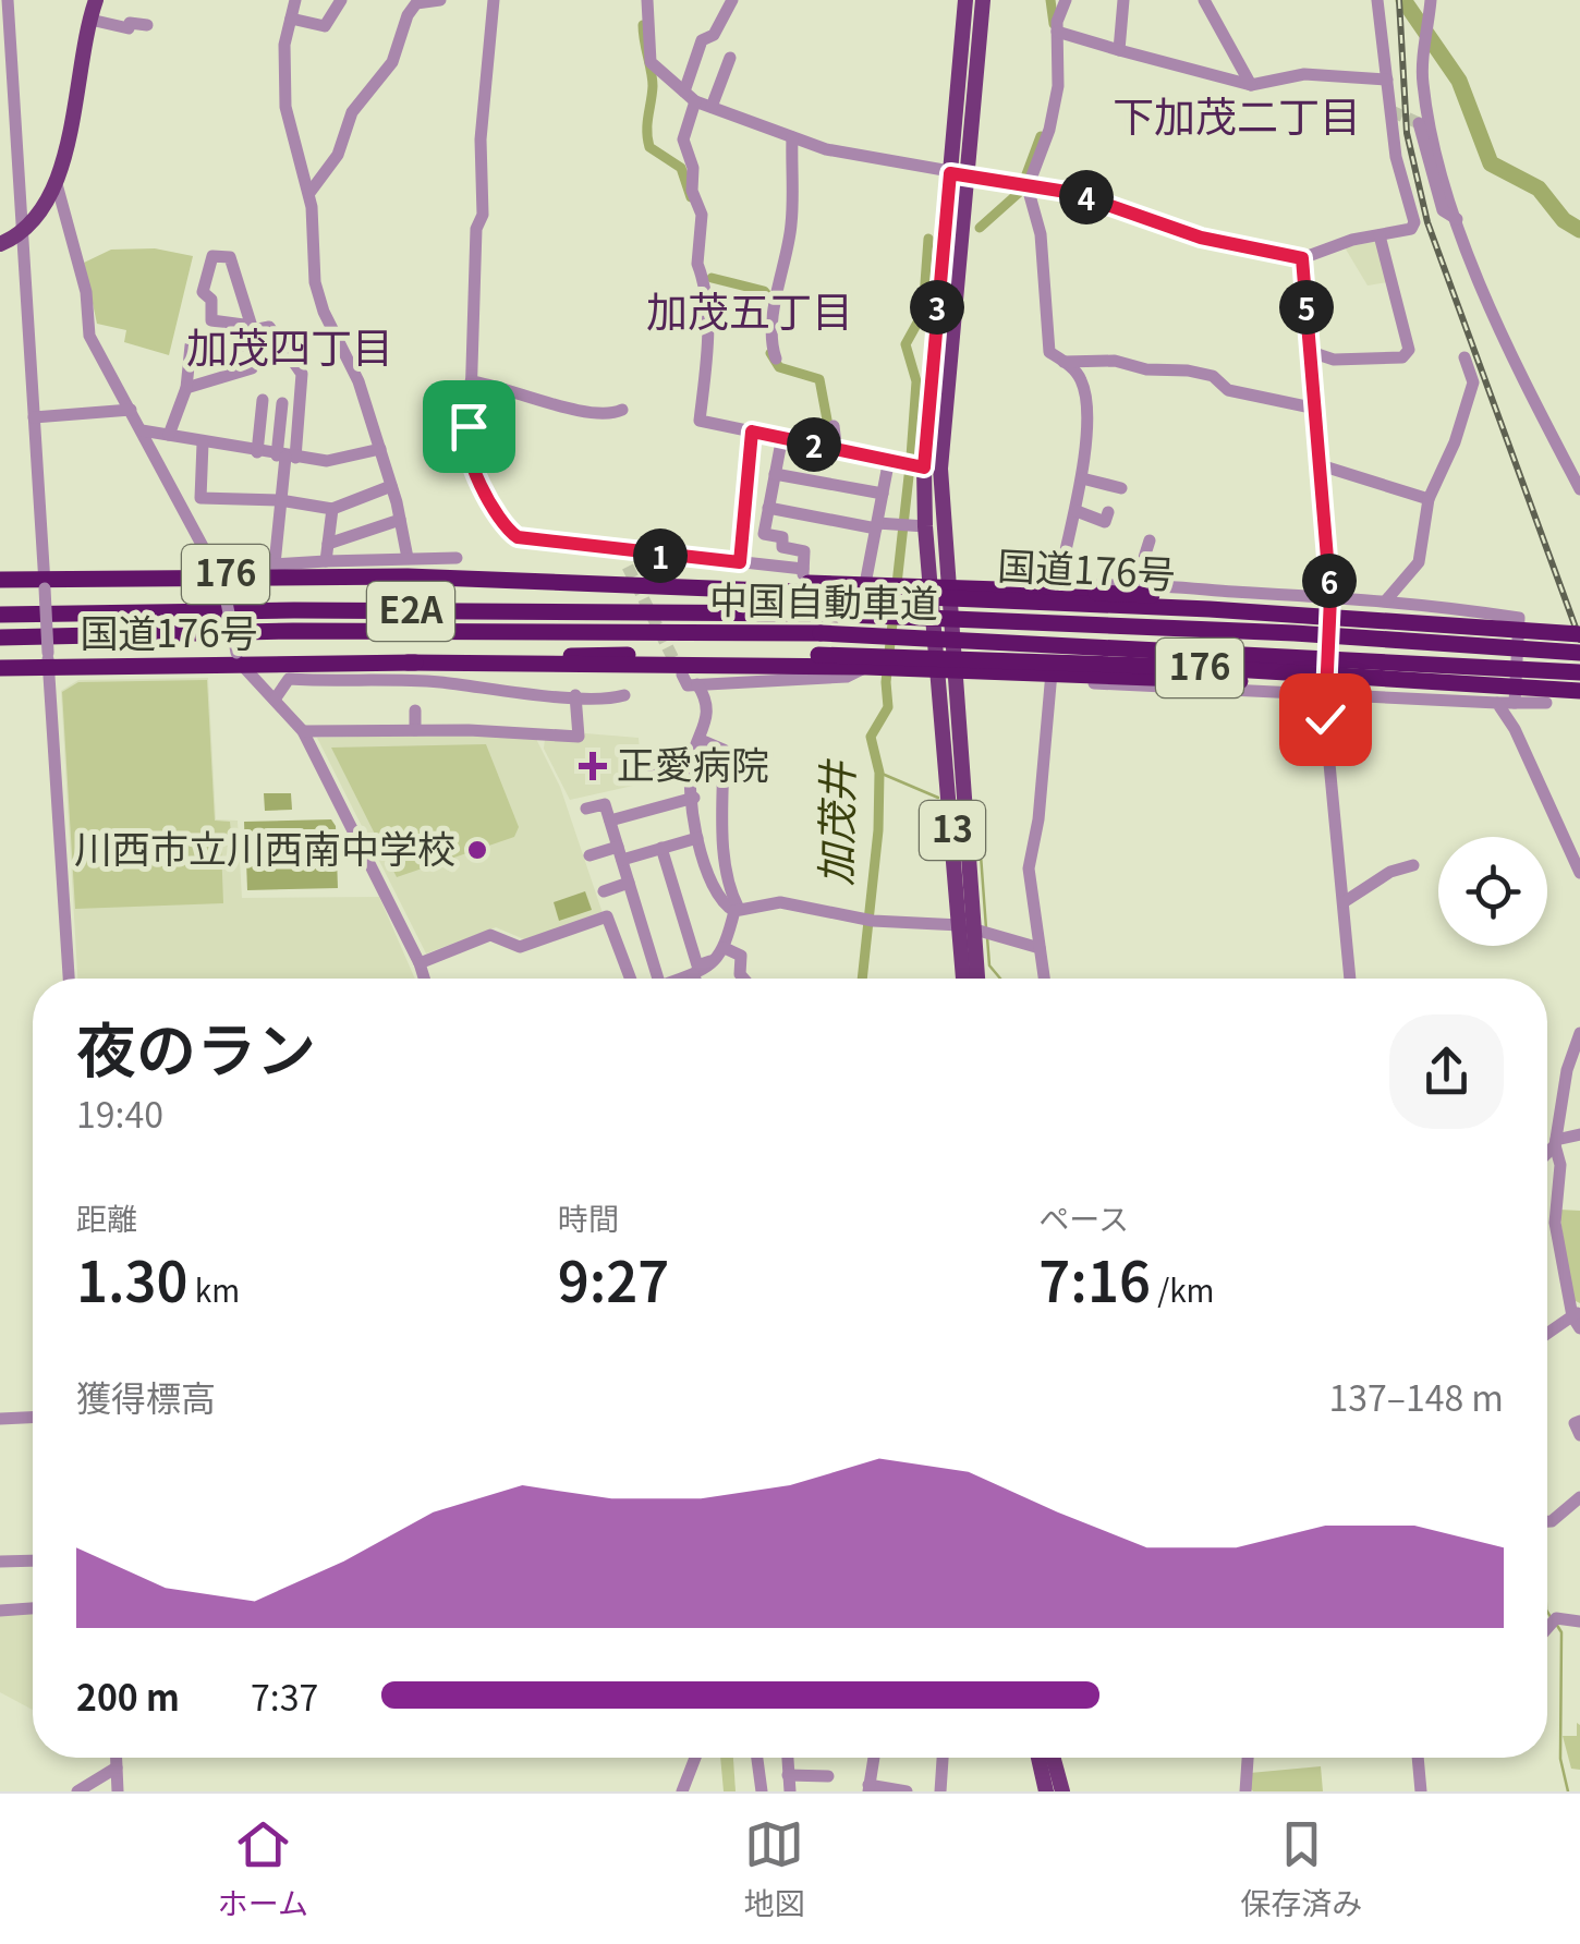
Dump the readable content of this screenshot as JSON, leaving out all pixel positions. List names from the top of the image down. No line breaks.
{"streets":{"highway":["国道176号","176","中国自動車道","E2A"],"main road":["13"]},"districts":["下加茂二丁目","加茂五丁目","加茂四丁目"],"water":["加茂井"],"places":{"health":["正愛病院"],"other":["川西市立川西南中学校"]},"page":{"pins":["4","3","5","2","1","6"],"heading":["夜のラン","19:40"],"stats":[["距離","1.30 km"],["時間","9:27"],["ペース","7:16 /km"]],"chart":["獲得標高","137–148 m"],"list":[{"name":"200 m","note":"7:37"}],"tabs":["ホーム","地図","保存済み"]}}
